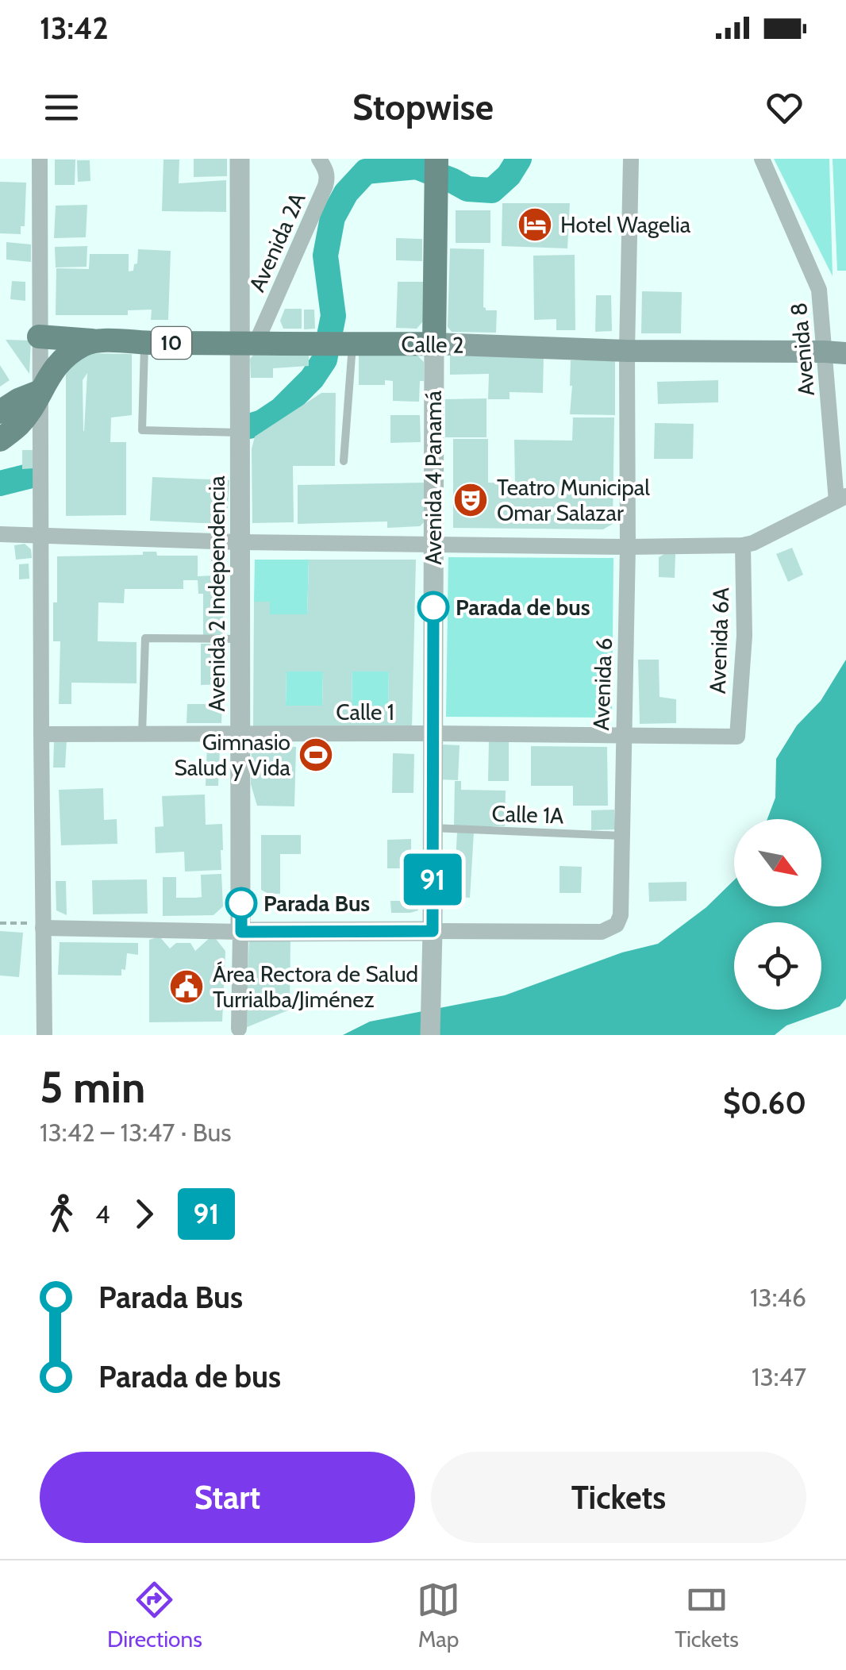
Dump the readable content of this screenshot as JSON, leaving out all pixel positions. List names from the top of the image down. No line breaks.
{"streets":{"main road":["10","Calle 2","Avenida 4 Panamá"],"street":["Avenida 2A","Avenida 8","Avenida 2 Independencia","Avenida 6A","Avenida 6","Calle 1"],"lane":["Calle 1A"]},"crossings":[["Avenida 2A","Calle 2"],["Avenida 2A","Avenida 2 Independencia"],["Calle 2","Avenida 8"],["Calle 2","Avenida 4 Panamá"],["Calle 2","Avenida 2 Independencia"],["Calle 2","Avenida 6"],["Avenida 4 Panamá","Avenida 6"],["Avenida 4 Panamá","Calle 1"],["Avenida 4 Panamá","Calle 1A"],["Avenida 2 Independencia","Calle 1"],["Avenida 6A","Calle 1"],["Avenida 6","Calle 1"],["Avenida 6","Calle 1A"]],"places":{"hotel":["Hotel Wagelia"],"theatre":["Teatro Municipal Omar Salazar"],"other":["Parada de bus","Parada Bus"],"sports":["Gimnasio Salud y Vida"],"public building":["Área Rectora de Salud Turrialba/Jiménez"]},"lines":["bus line 91"],"north":"bottom right","page":{"status":"13:42","header":"Stopwise","on_map":"91","heading":["5 min","13:42 – 13:47 · Bus","$0.60"],"legs":["4","91"],"list":[{"name":"Parada Bus","value":"13:46"},{"name":"Parada de bus","value":"13:47"}],"buttons":["Start","Tickets"],"tabs":["Directions","Map","Tickets"]}}
